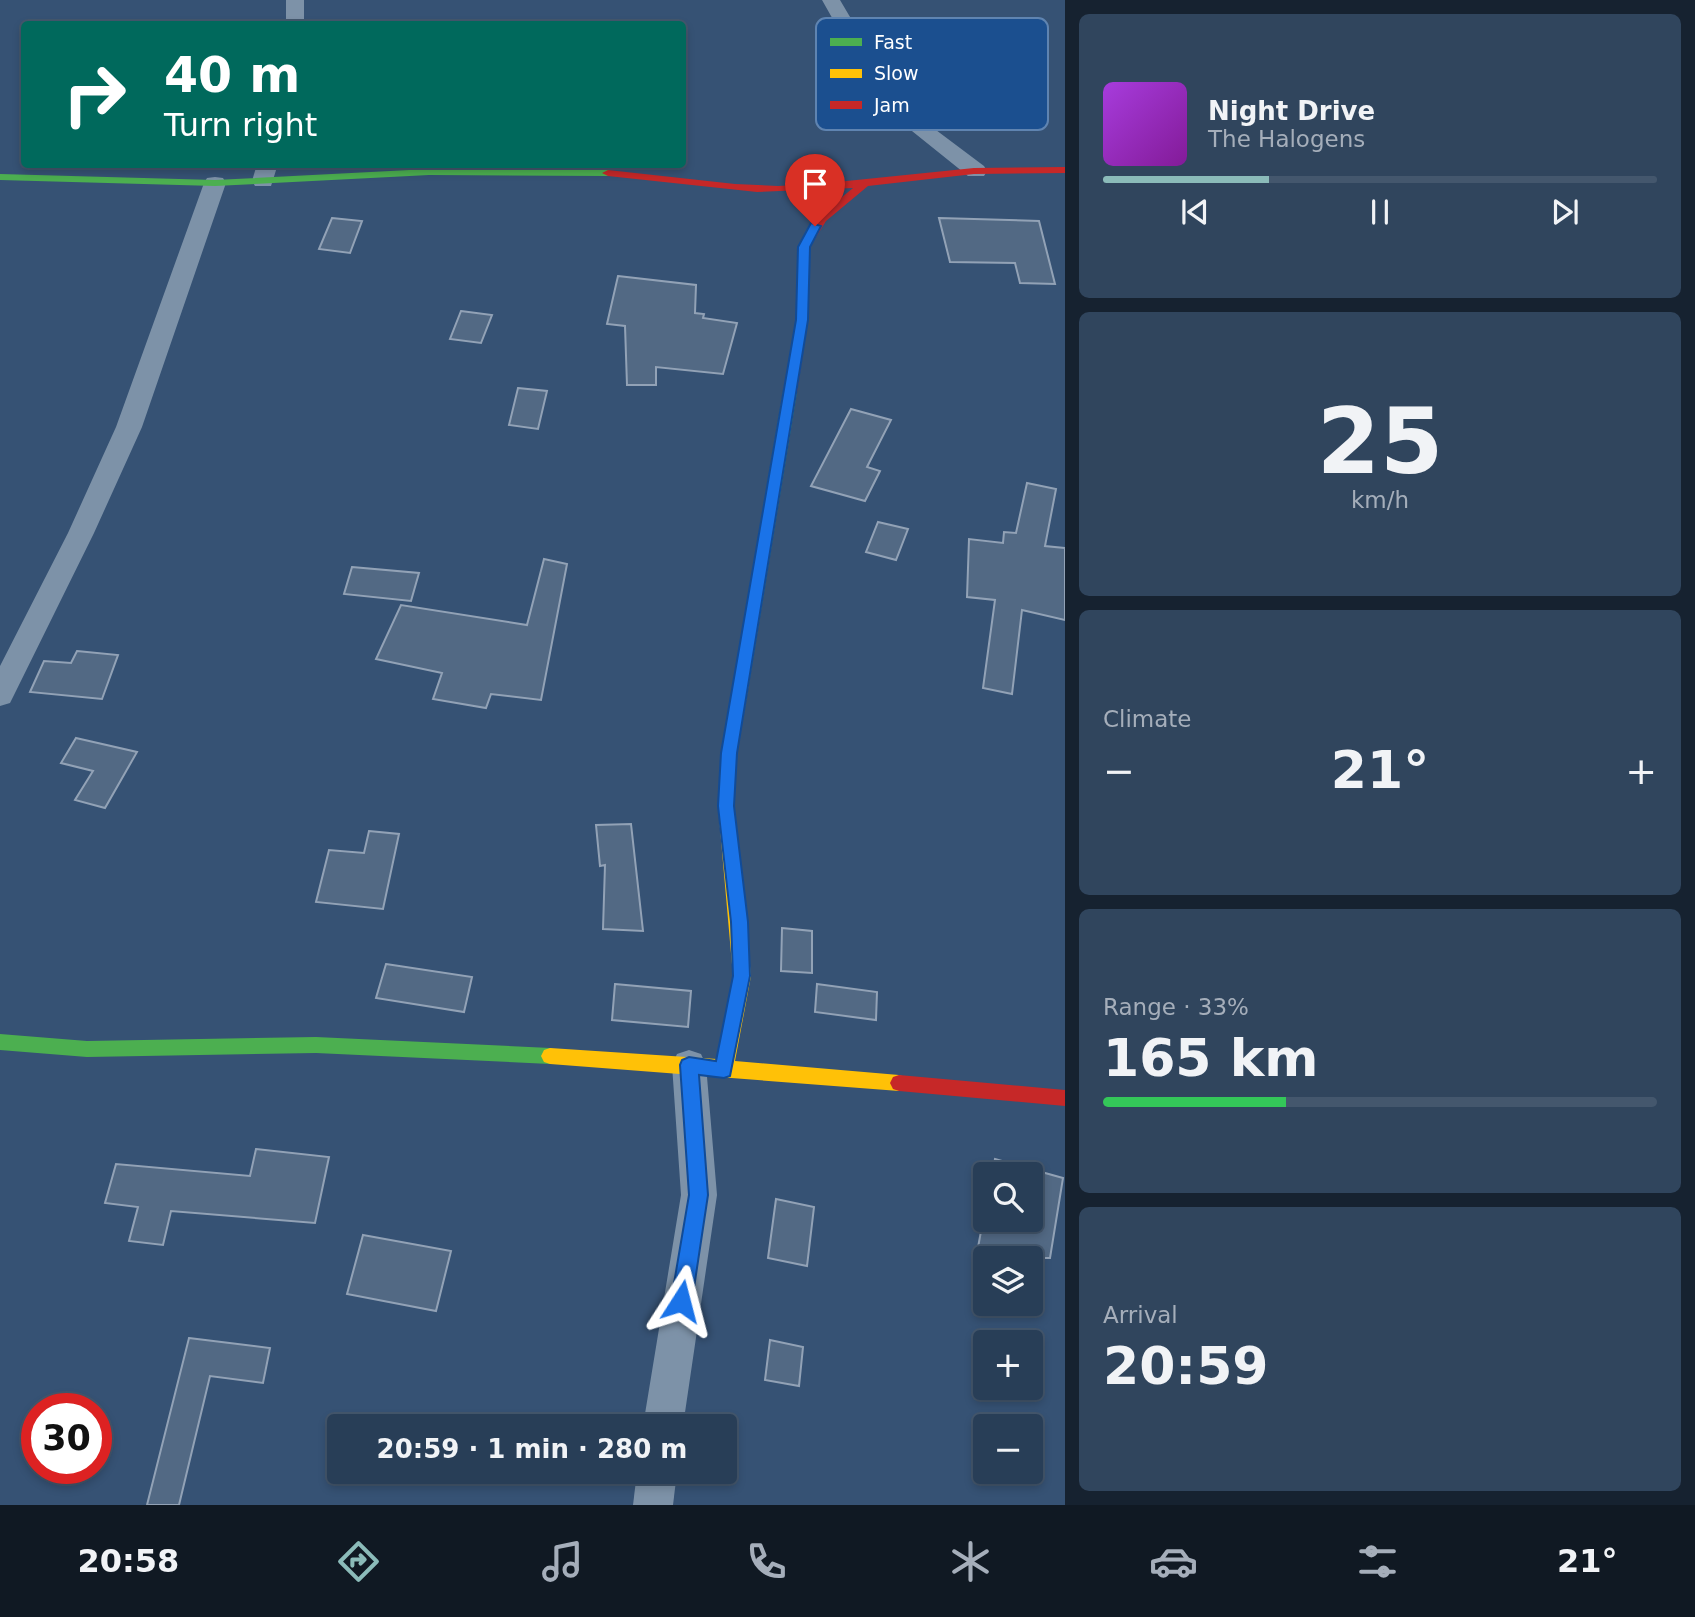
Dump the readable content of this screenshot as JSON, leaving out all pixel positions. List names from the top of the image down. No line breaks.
{"legend":["Fast","Slow","Jam"],"page":{"turn":["40 m","Turn right"],"song":["Night Drive","The Halogens"],"tile":[["25","km/h"],"Climate",["Range · 33%","165 km"],["Arrival","20:59"]],"heat":["−","21°","+"],"map_buttons":["+","−"],"limit":"30","trip":"20:59 · 1 min · 280 m","tabs":["20:58","21°"]}}
